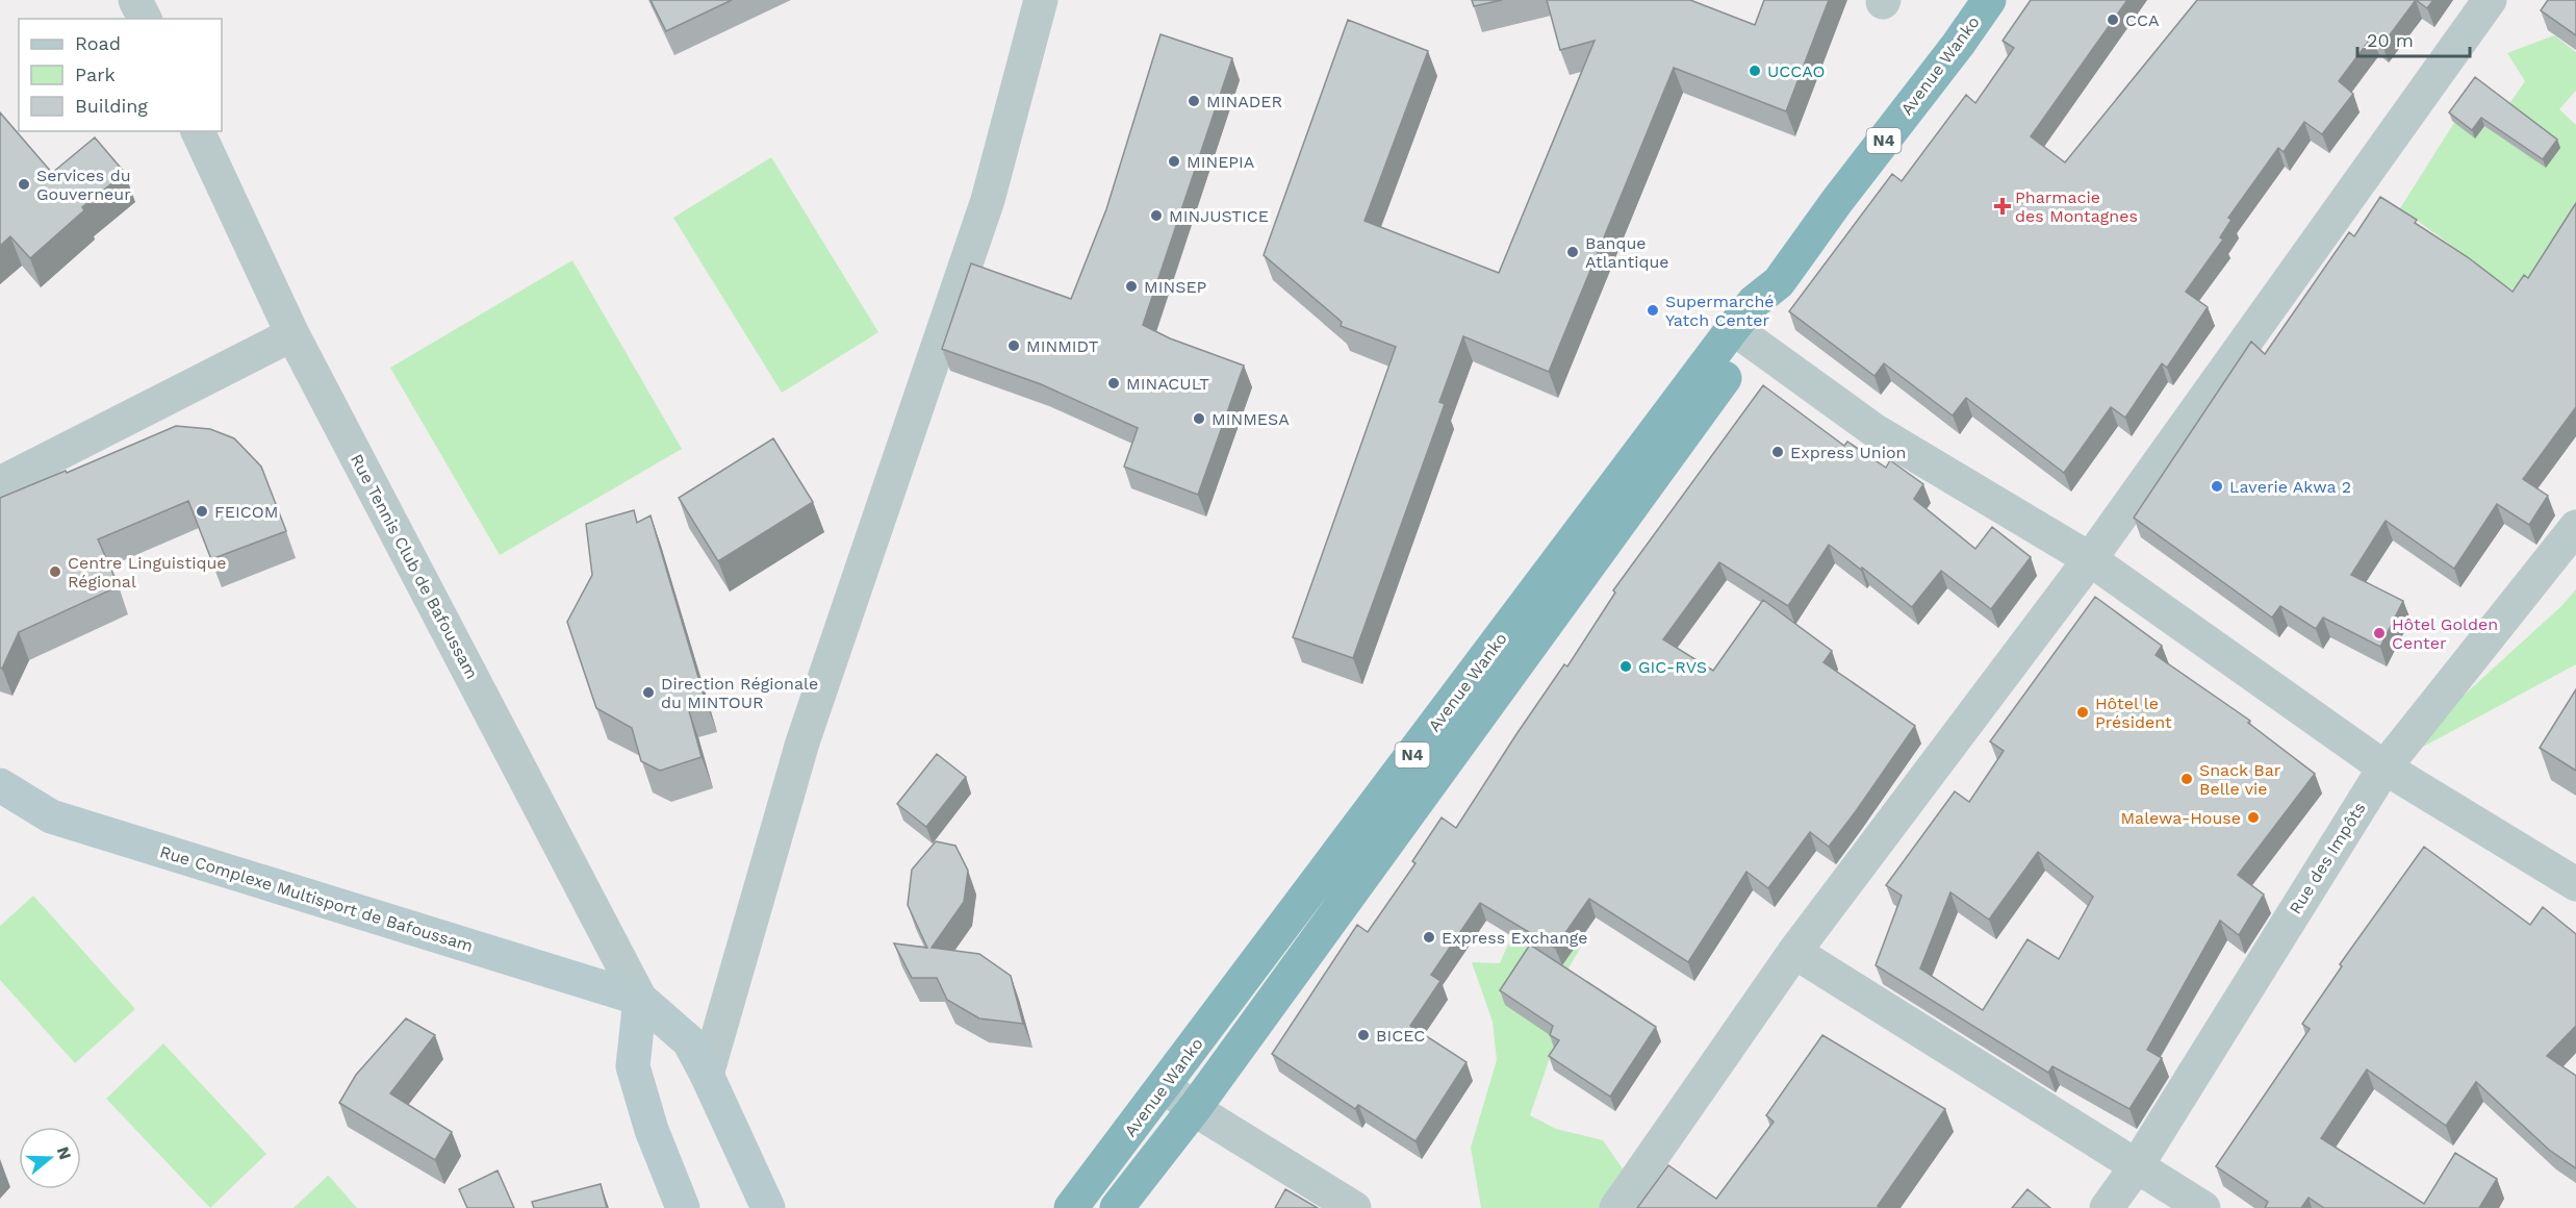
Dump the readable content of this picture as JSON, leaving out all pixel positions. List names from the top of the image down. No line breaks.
{"streets":{"highway":["Avenue Wanko","N4"],"street":["Rue Tennis Club de Bafoussam","Rue des Impôts","Rue Complexe Multisport de Bafoussam"]},"crossings":[["Rue Tennis Club de Bafoussam","Rue Complexe Multisport de Bafoussam"]],"places":{"other":["CCA","UCCAO","MINADER","MINEPIA","Services du Gouverneur","MINJUSTICE","Banque Atlantique","MINSEP","Supermarché Yatch Center","MINMIDT","MINACULT","MINMESA","Express Union","Laverie Akwa 2","FEICOM","Centre Linguistique Régional","Hôtel Golden Center","GIC-RVS","Direction Régionale du MINTOUR","Hôtel le Président","Snack Bar Belle vie","Malewa-House","Express Exchange","BICEC"],"health":["Pharmacie des Montagnes"]},"legend":["Road","Park","Building"],"scale_bar":"20 m","north":"right"}
